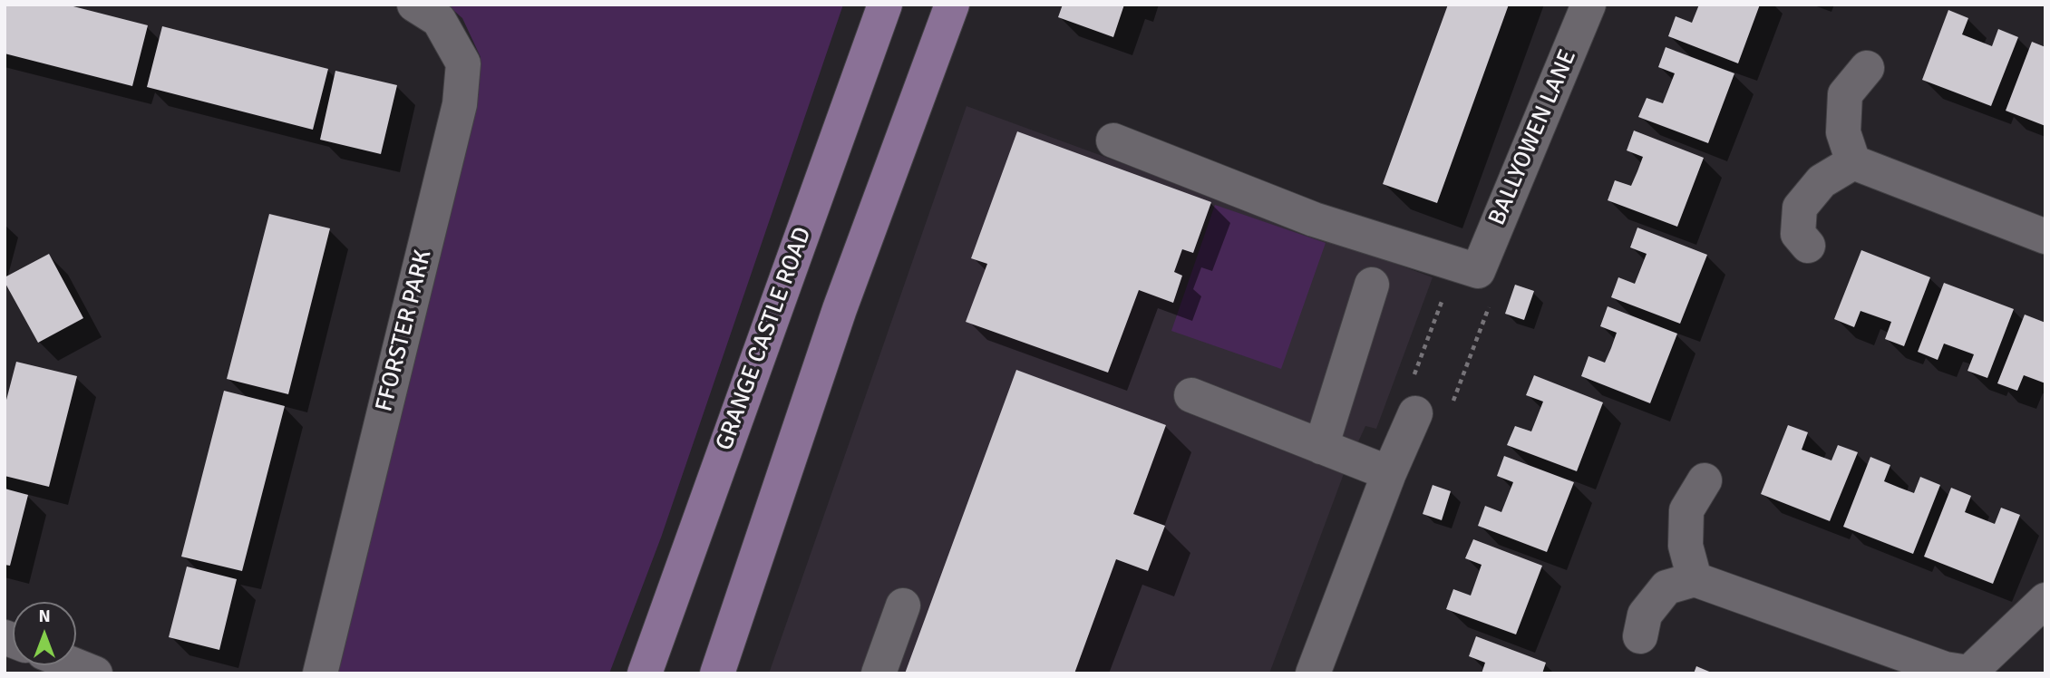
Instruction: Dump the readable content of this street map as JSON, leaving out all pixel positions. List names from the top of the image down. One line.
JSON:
{"streets":{"main road":["GRANGE CASTLE ROAD"],"street":["BALLYOWEN LANE","FFORSTER PARK"]},"north":"top"}
